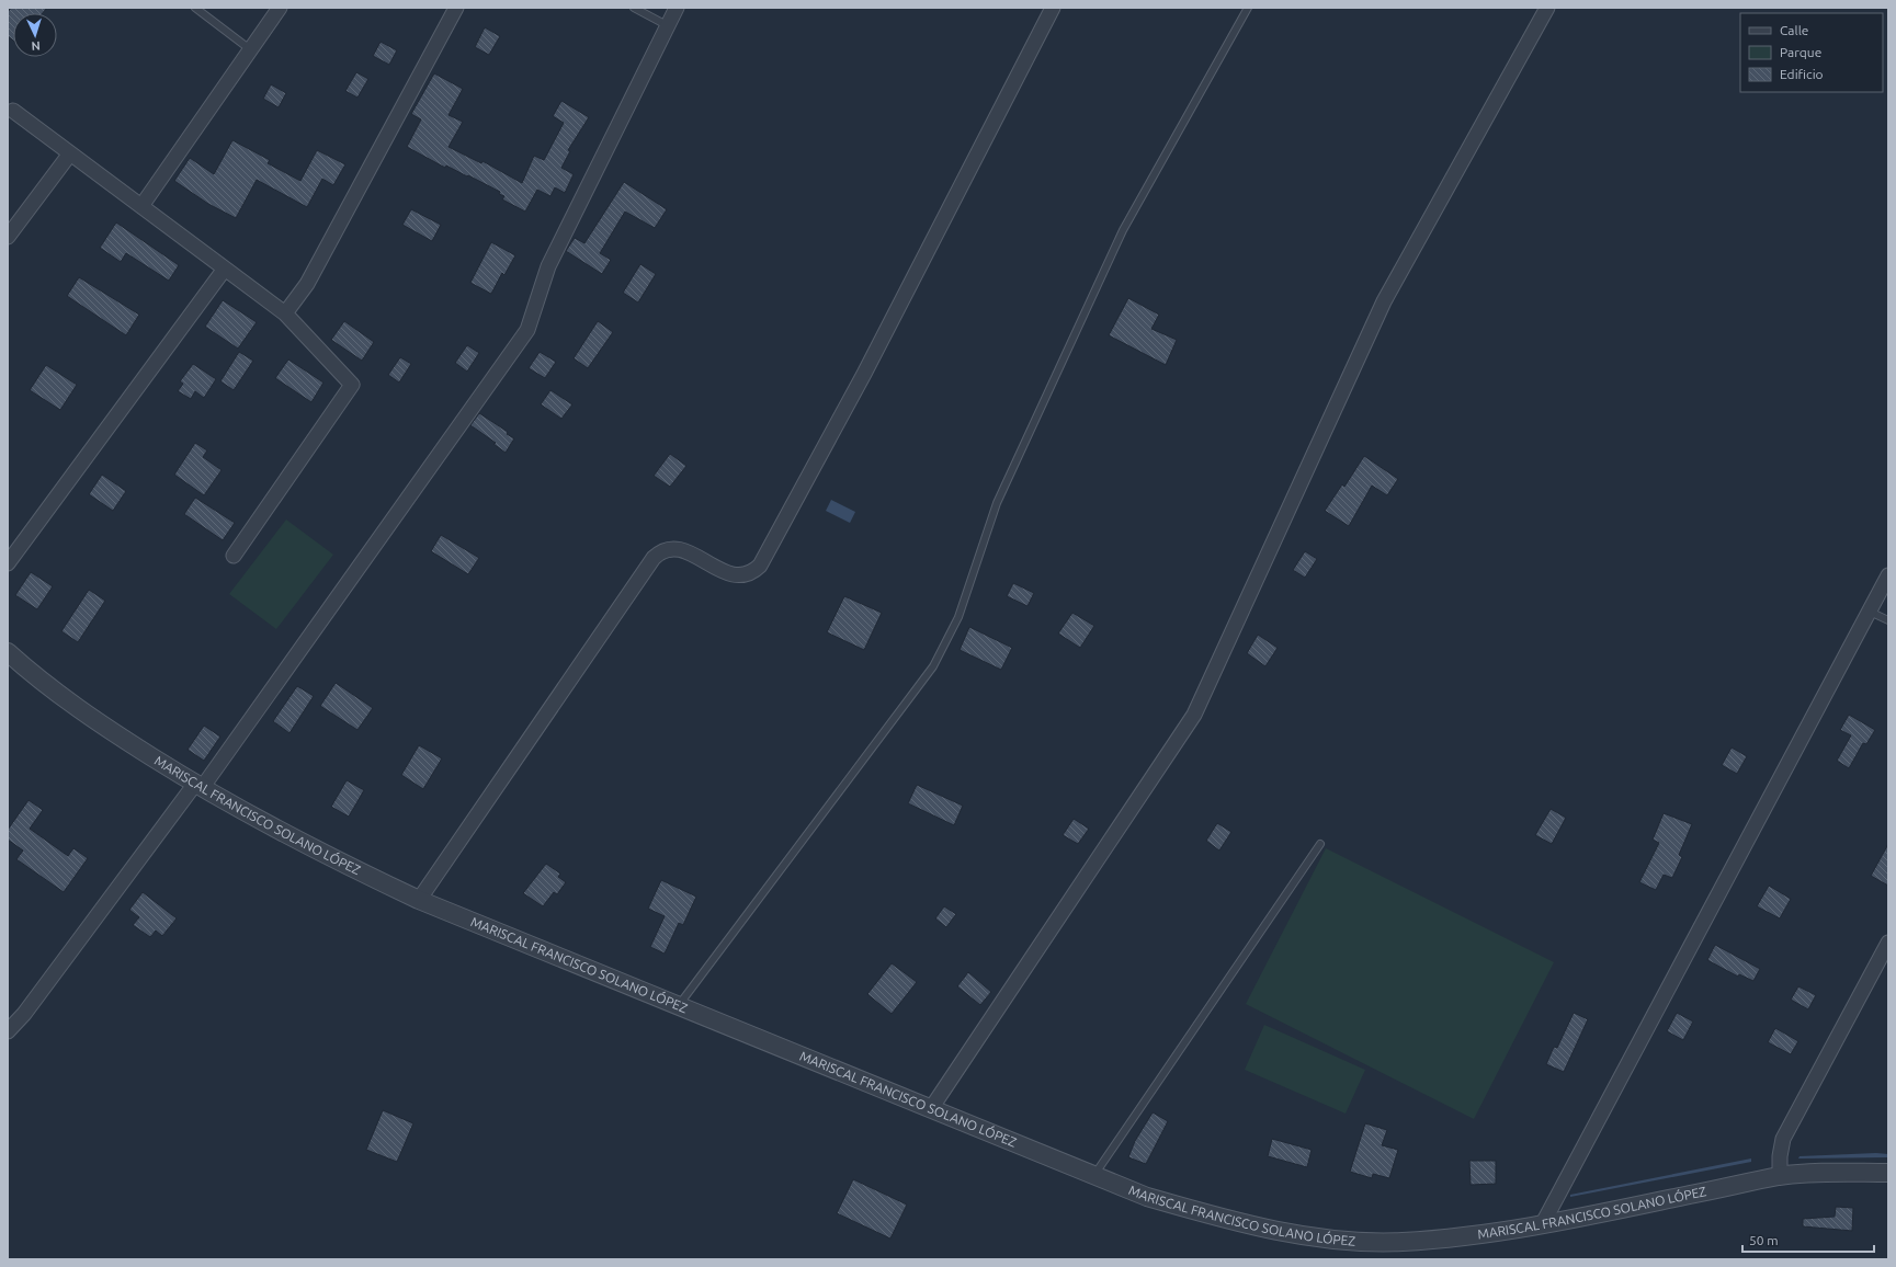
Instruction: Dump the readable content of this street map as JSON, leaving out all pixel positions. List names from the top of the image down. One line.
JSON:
{"streets":{"street":["MARISCAL FRANCISCO SOLANO LÓPEZ"]},"legend":["Calle","Parque","Edificio"],"scale_bar":"50 m","north":"bottom"}
